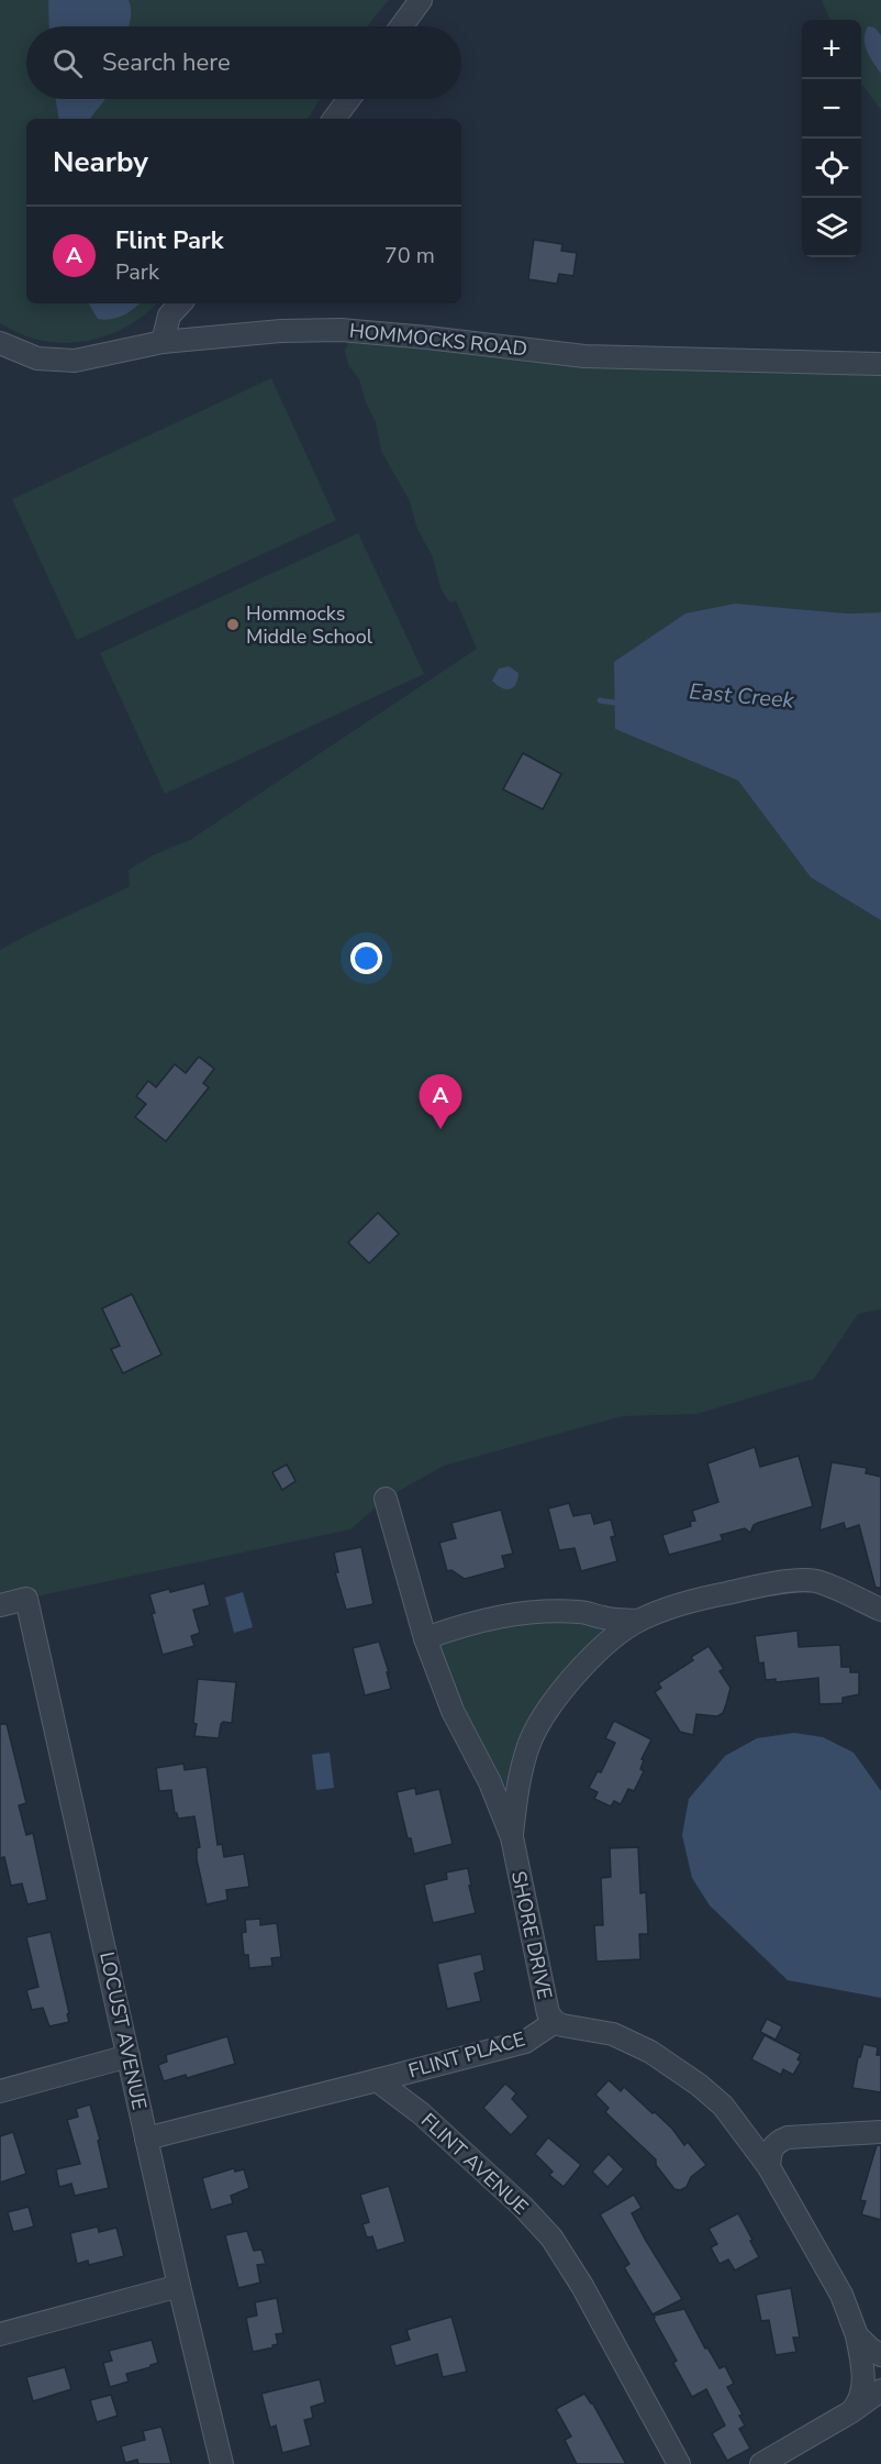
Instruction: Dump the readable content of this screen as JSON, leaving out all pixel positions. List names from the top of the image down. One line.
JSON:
{"streets":{"street":["HOMMOCKS ROAD","SHORE DRIVE","LOCUST AVENUE","FLINT PLACE","FLINT AVENUE"]},"crossings":[["SHORE DRIVE","FLINT PLACE"],["FLINT PLACE","FLINT AVENUE"]],"water":["East Creek"],"places":["Hommocks Middle School"],"page":{"map_buttons":["+","−"],"search":"Search here","heading":"Nearby","list":[{"mark":"A","name":"Flint Park","note":"Park","value":"70 m"}],"pins":"A"}}
